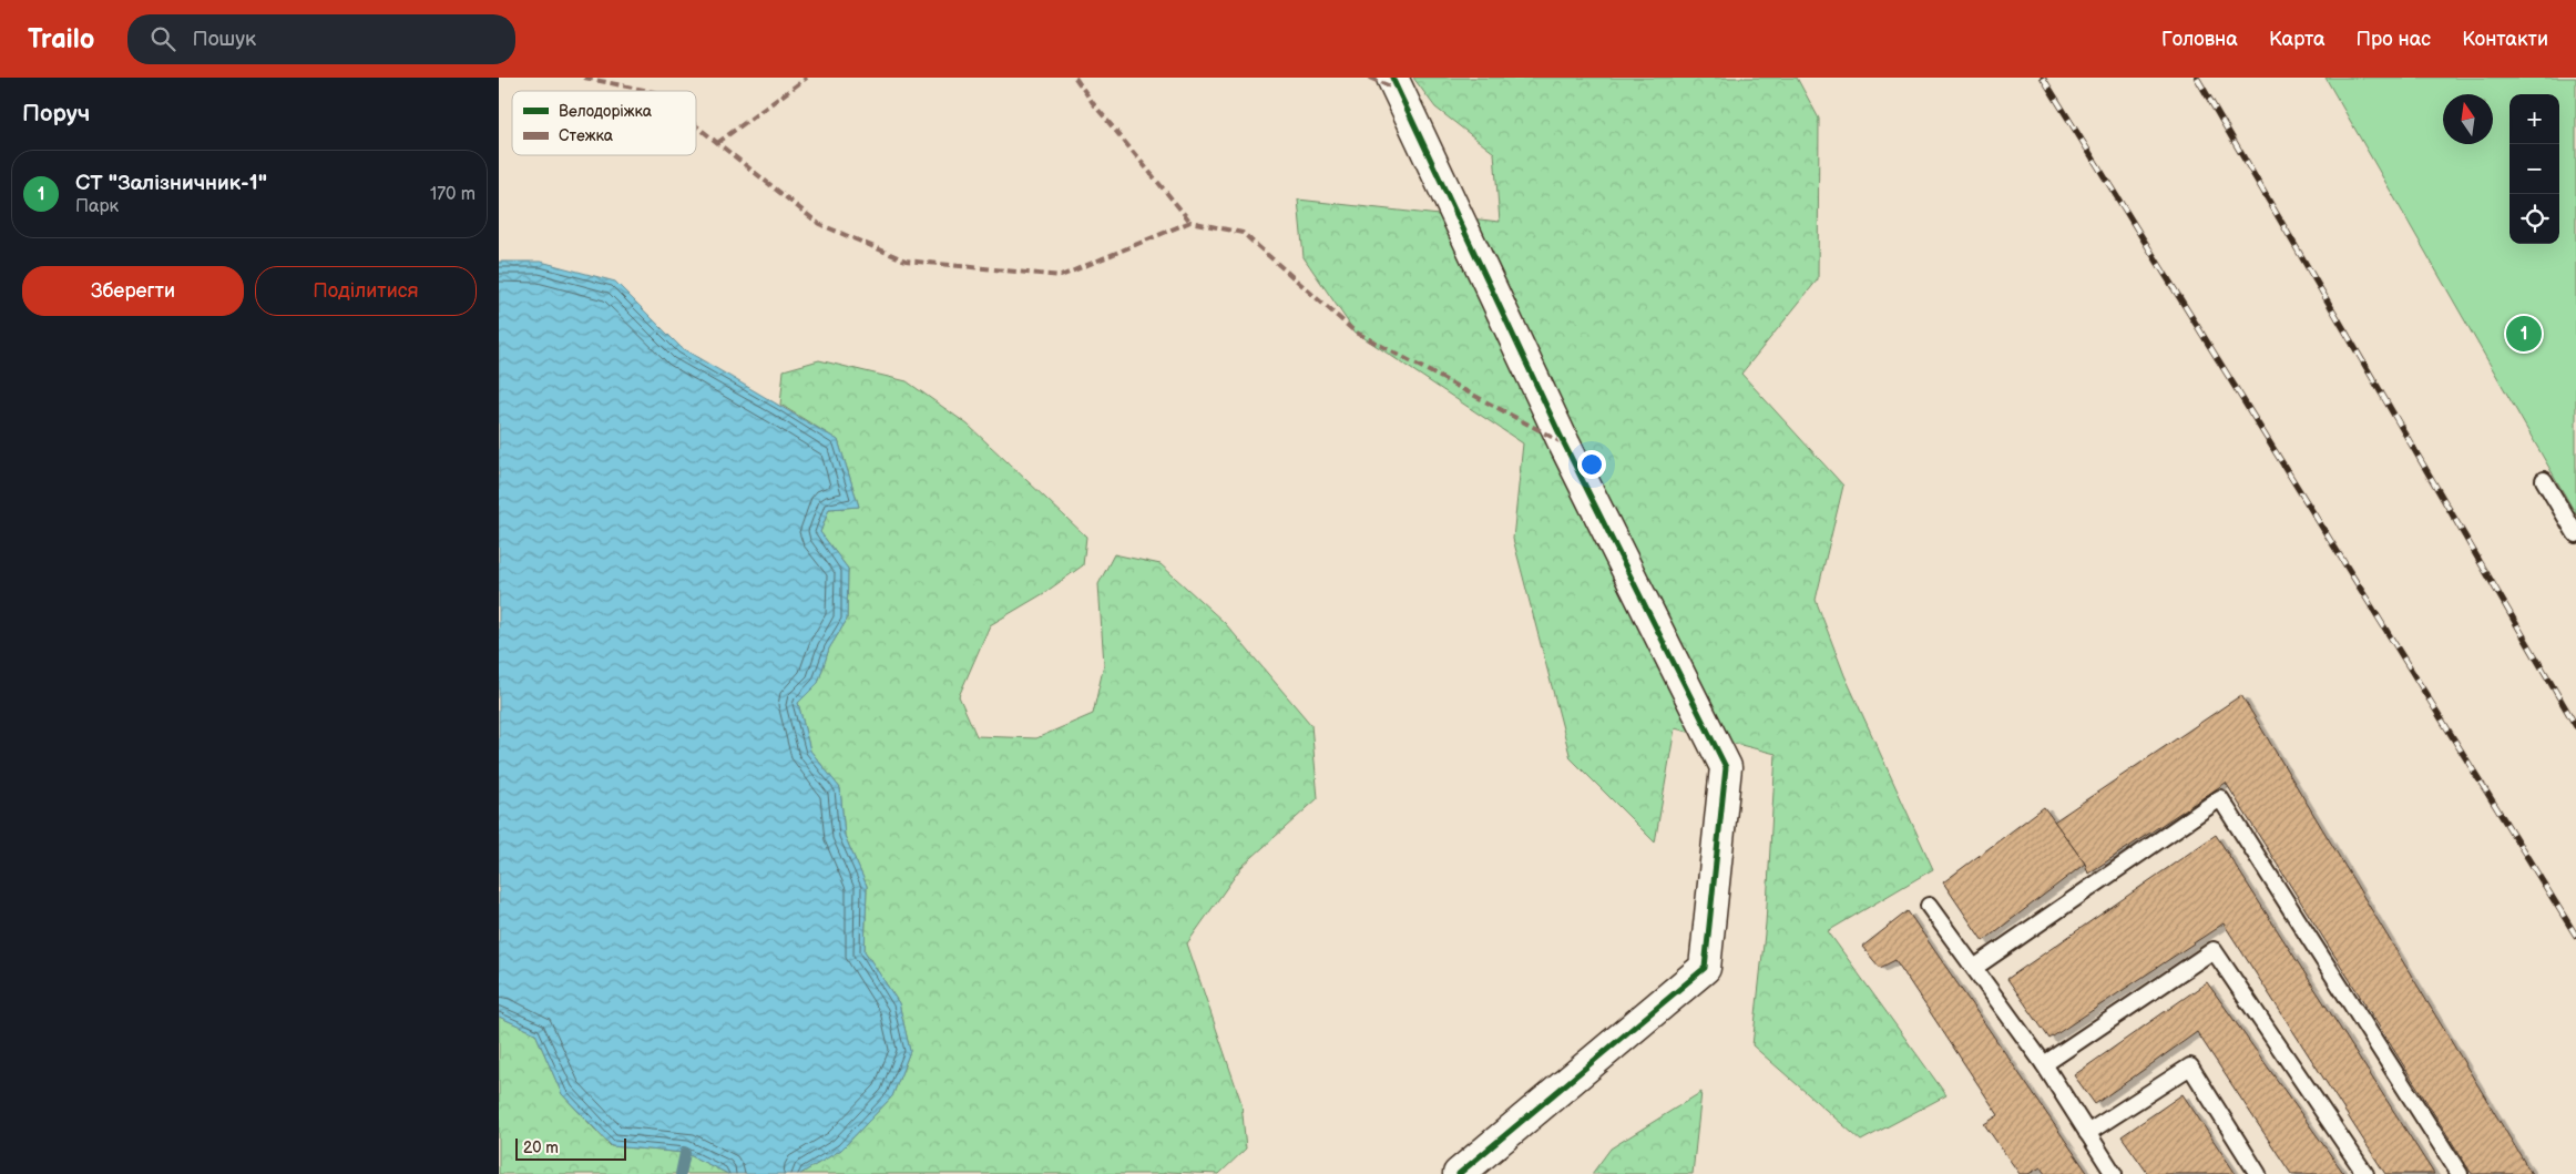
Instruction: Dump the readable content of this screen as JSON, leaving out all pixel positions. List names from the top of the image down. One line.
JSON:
{"legend":["Велодоріжка","Стежка"],"scale_bar":"20 m","north":"top","page":{"header":"Trailo","search":"Пошук","nav":["Головна","Карта","Про нас","Контакти"],"heading":"Поруч","map_buttons":["+","−"],"list":[{"mark":"1","name":"СТ \"Залізничник-1\"","note":"Парк","value":"170 m"}],"buttons":["Зберегти","Поділитися"],"pins":"1","scale":"20 m"}}
